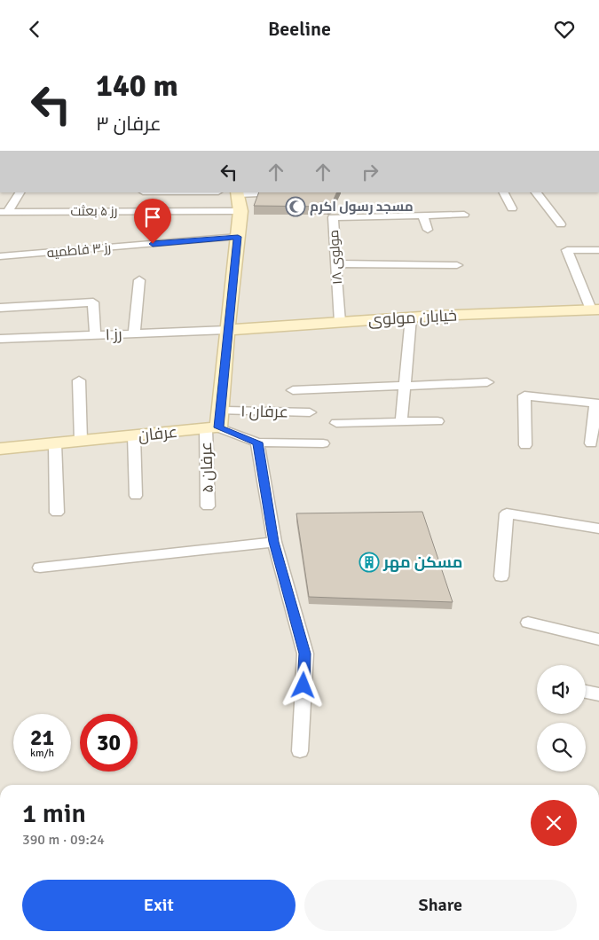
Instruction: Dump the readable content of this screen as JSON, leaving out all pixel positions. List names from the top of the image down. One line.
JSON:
{"streets":{"street":["رز ۵ بعثت","رز ۳ فاطمیه","مولوی ۱۸","خیابان مولوی","رز ۱","عرفان ۱","عرفان","عرفان ۵"]},"crossings":[["مولوی ۱۸","خیابان مولوی"],["خیابان مولوی","رز ۱"],["عرفان ۱","عرفان"],["عرفان ۱","عرفان ۵"],["عرفان","عرفان ۵"]],"places":{"mosque":["مسجد رسول اکرم"],"building":["مسکن مهر"]},"page":{"header":"Beeline","turn":["140 m","عرفان ۳"],"speed":"21 km/h","limit":"30","heading":["1 min","390 m · 09:24"],"buttons":["Exit","Share"]}}
